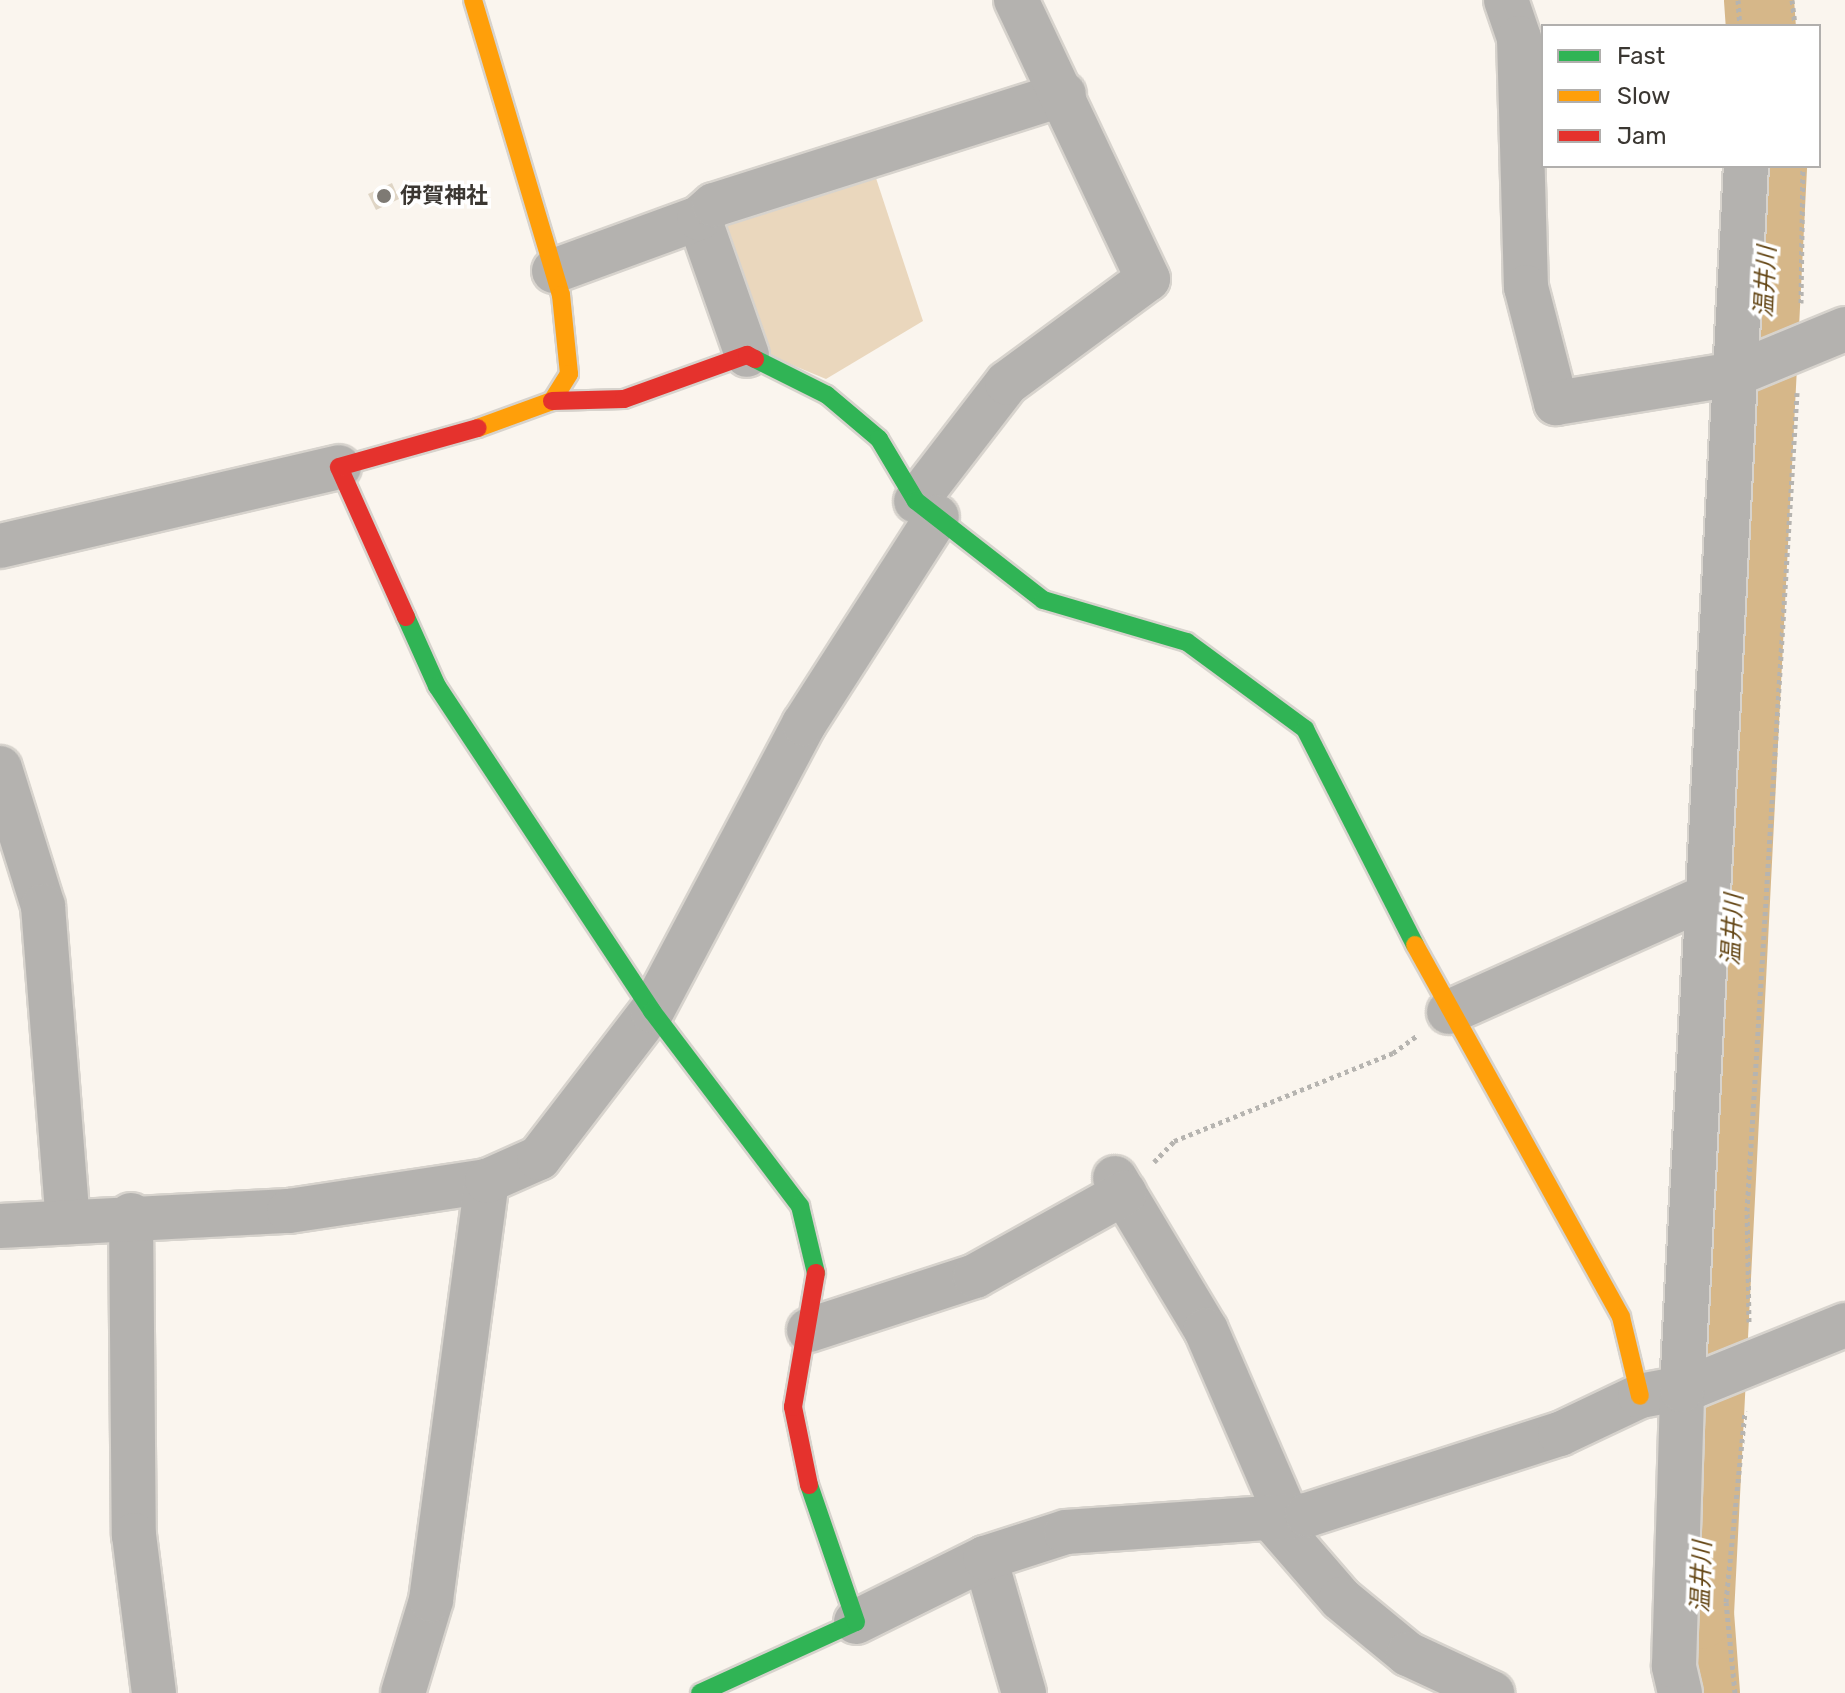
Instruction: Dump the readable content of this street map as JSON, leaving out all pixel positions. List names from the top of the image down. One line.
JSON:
{"water":["温井川"],"places":["伊賀神社"],"legend":["Fast","Slow","Jam"]}
